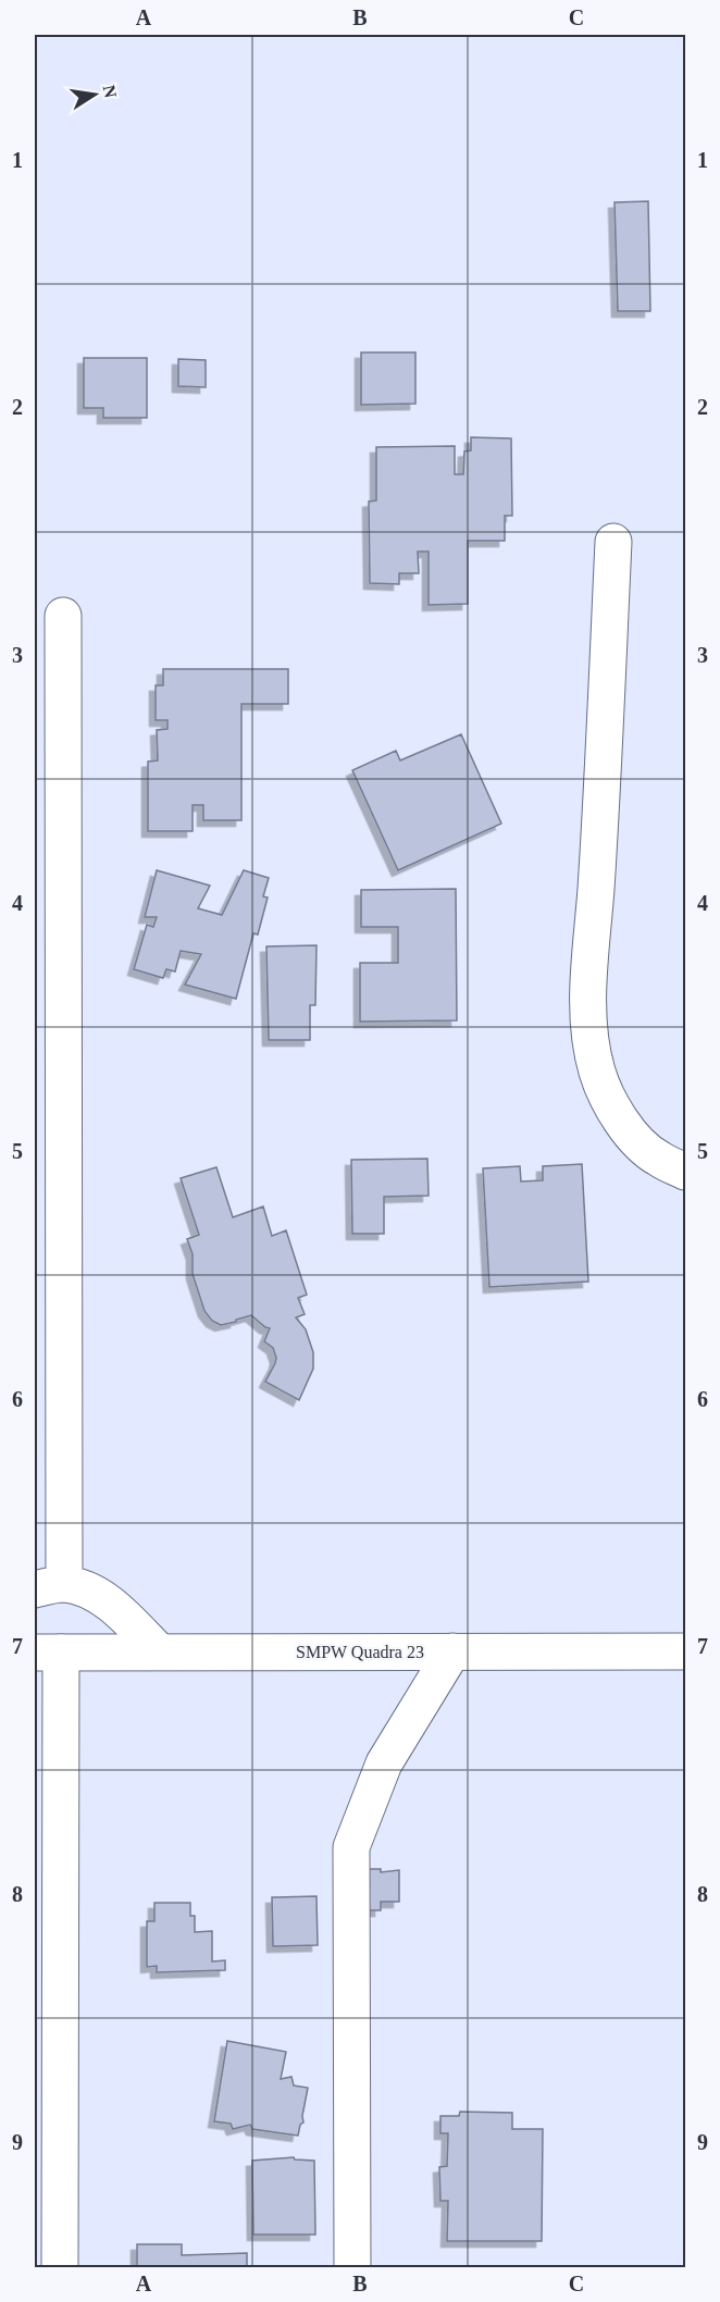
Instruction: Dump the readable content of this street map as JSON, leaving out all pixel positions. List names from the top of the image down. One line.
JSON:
{"streets":{"street":["SMPW Quadra 23"]},"north":"right","grid":{"columns":["A","B","C"],"rows":["1","2","3","4","5","6","7","8","9"]}}
